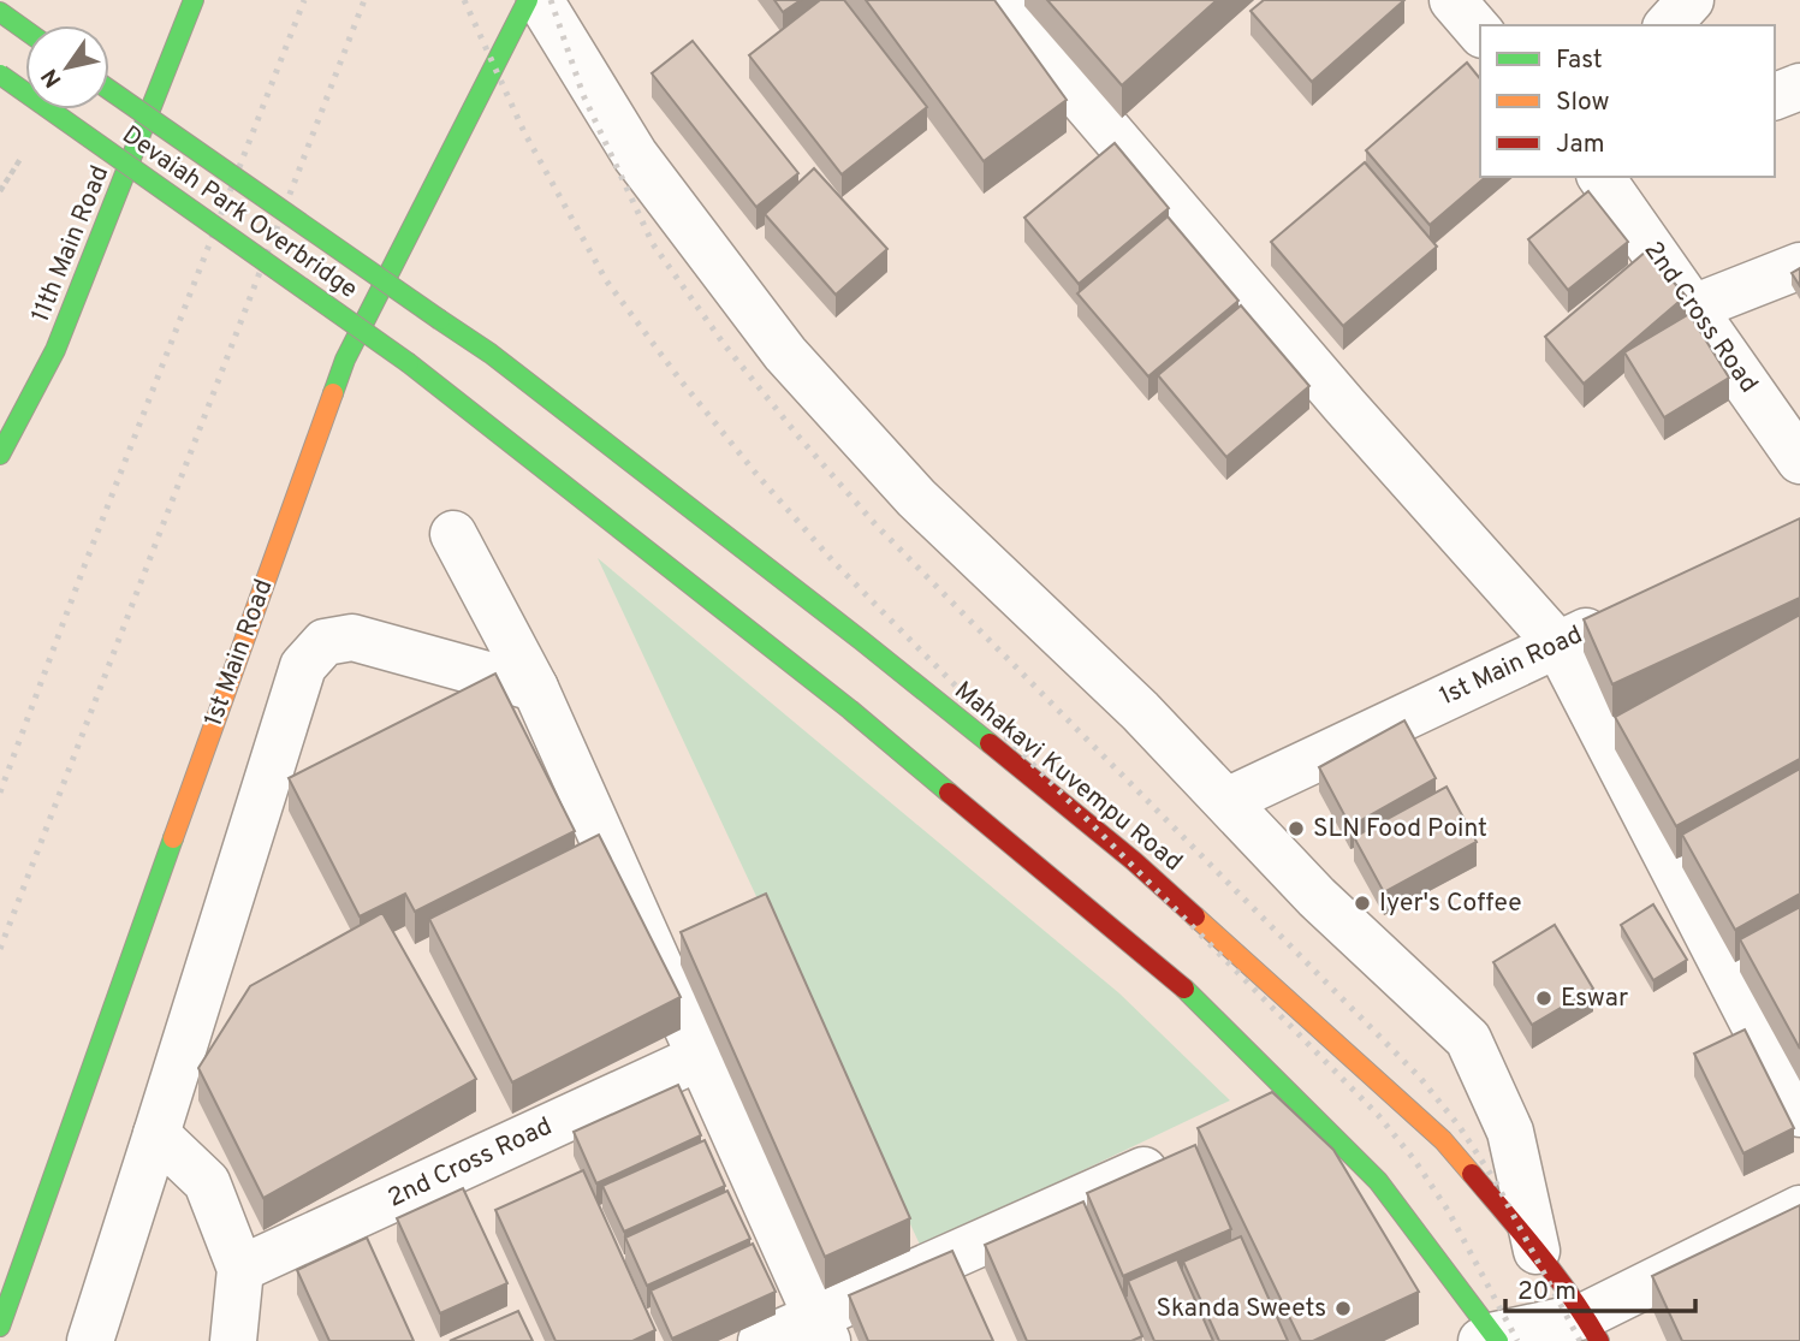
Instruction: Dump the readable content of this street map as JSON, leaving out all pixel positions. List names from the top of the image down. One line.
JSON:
{"streets":{"main road":["Devaiah Park Overbridge","11th Main Road","1st Main Road","Mahakavi Kuvempu Road"],"street":["2nd Cross Road"]},"crossings":[["Devaiah Park Overbridge","Mahakavi Kuvempu Road"]],"places":["SLN Food Point","Iyer's Coffee","Eswar","Skanda Sweets"],"legend":["Fast","Slow","Jam"],"scale_bar":"20 m","north":"bottom left"}
